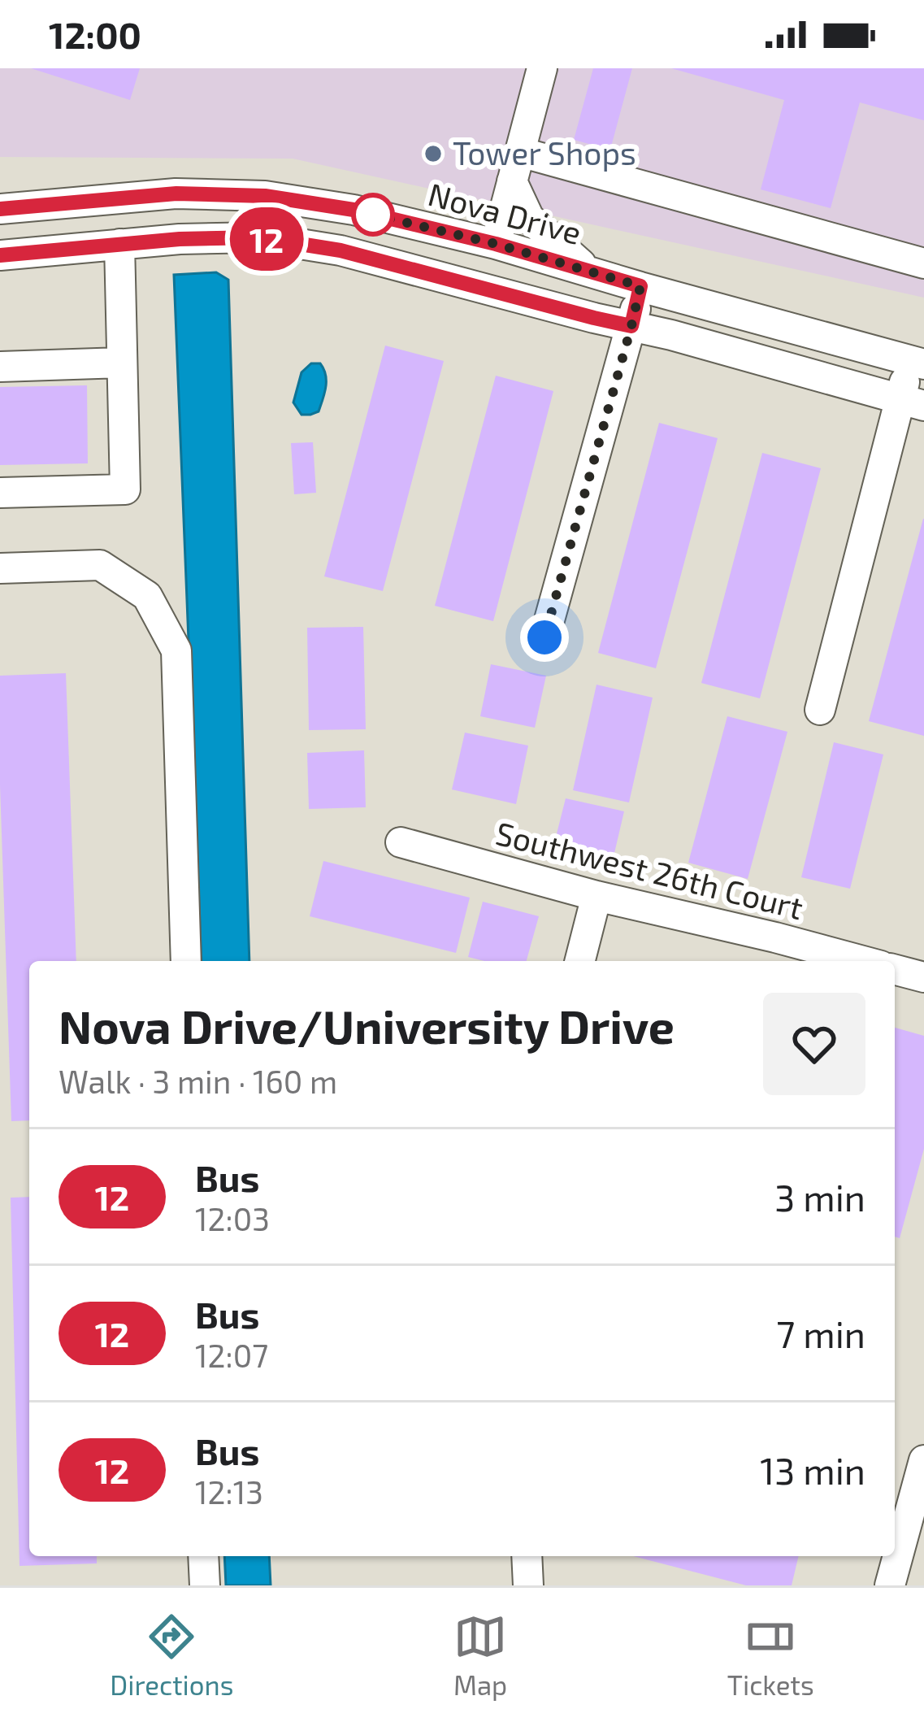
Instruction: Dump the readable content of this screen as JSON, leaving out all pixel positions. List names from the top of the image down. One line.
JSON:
{"streets":{"street":["Nova Drive","Southwest 26th Court"]},"places":["Tower Shops"],"lines":["bus line 12"],"page":{"status":"12:00","on_map":"12","heading":["Nova Drive/University Drive","Walk · 3 min · 160 m"],"list":[{"mark":"12","name":"Bus","note":"12:03","value":"3 min"},{"mark":"12","name":"Bus","note":"12:07","value":"7 min"},{"mark":"12","name":"Bus","note":"12:13","value":"13 min"}],"tabs":["Directions","Map","Tickets"]}}
